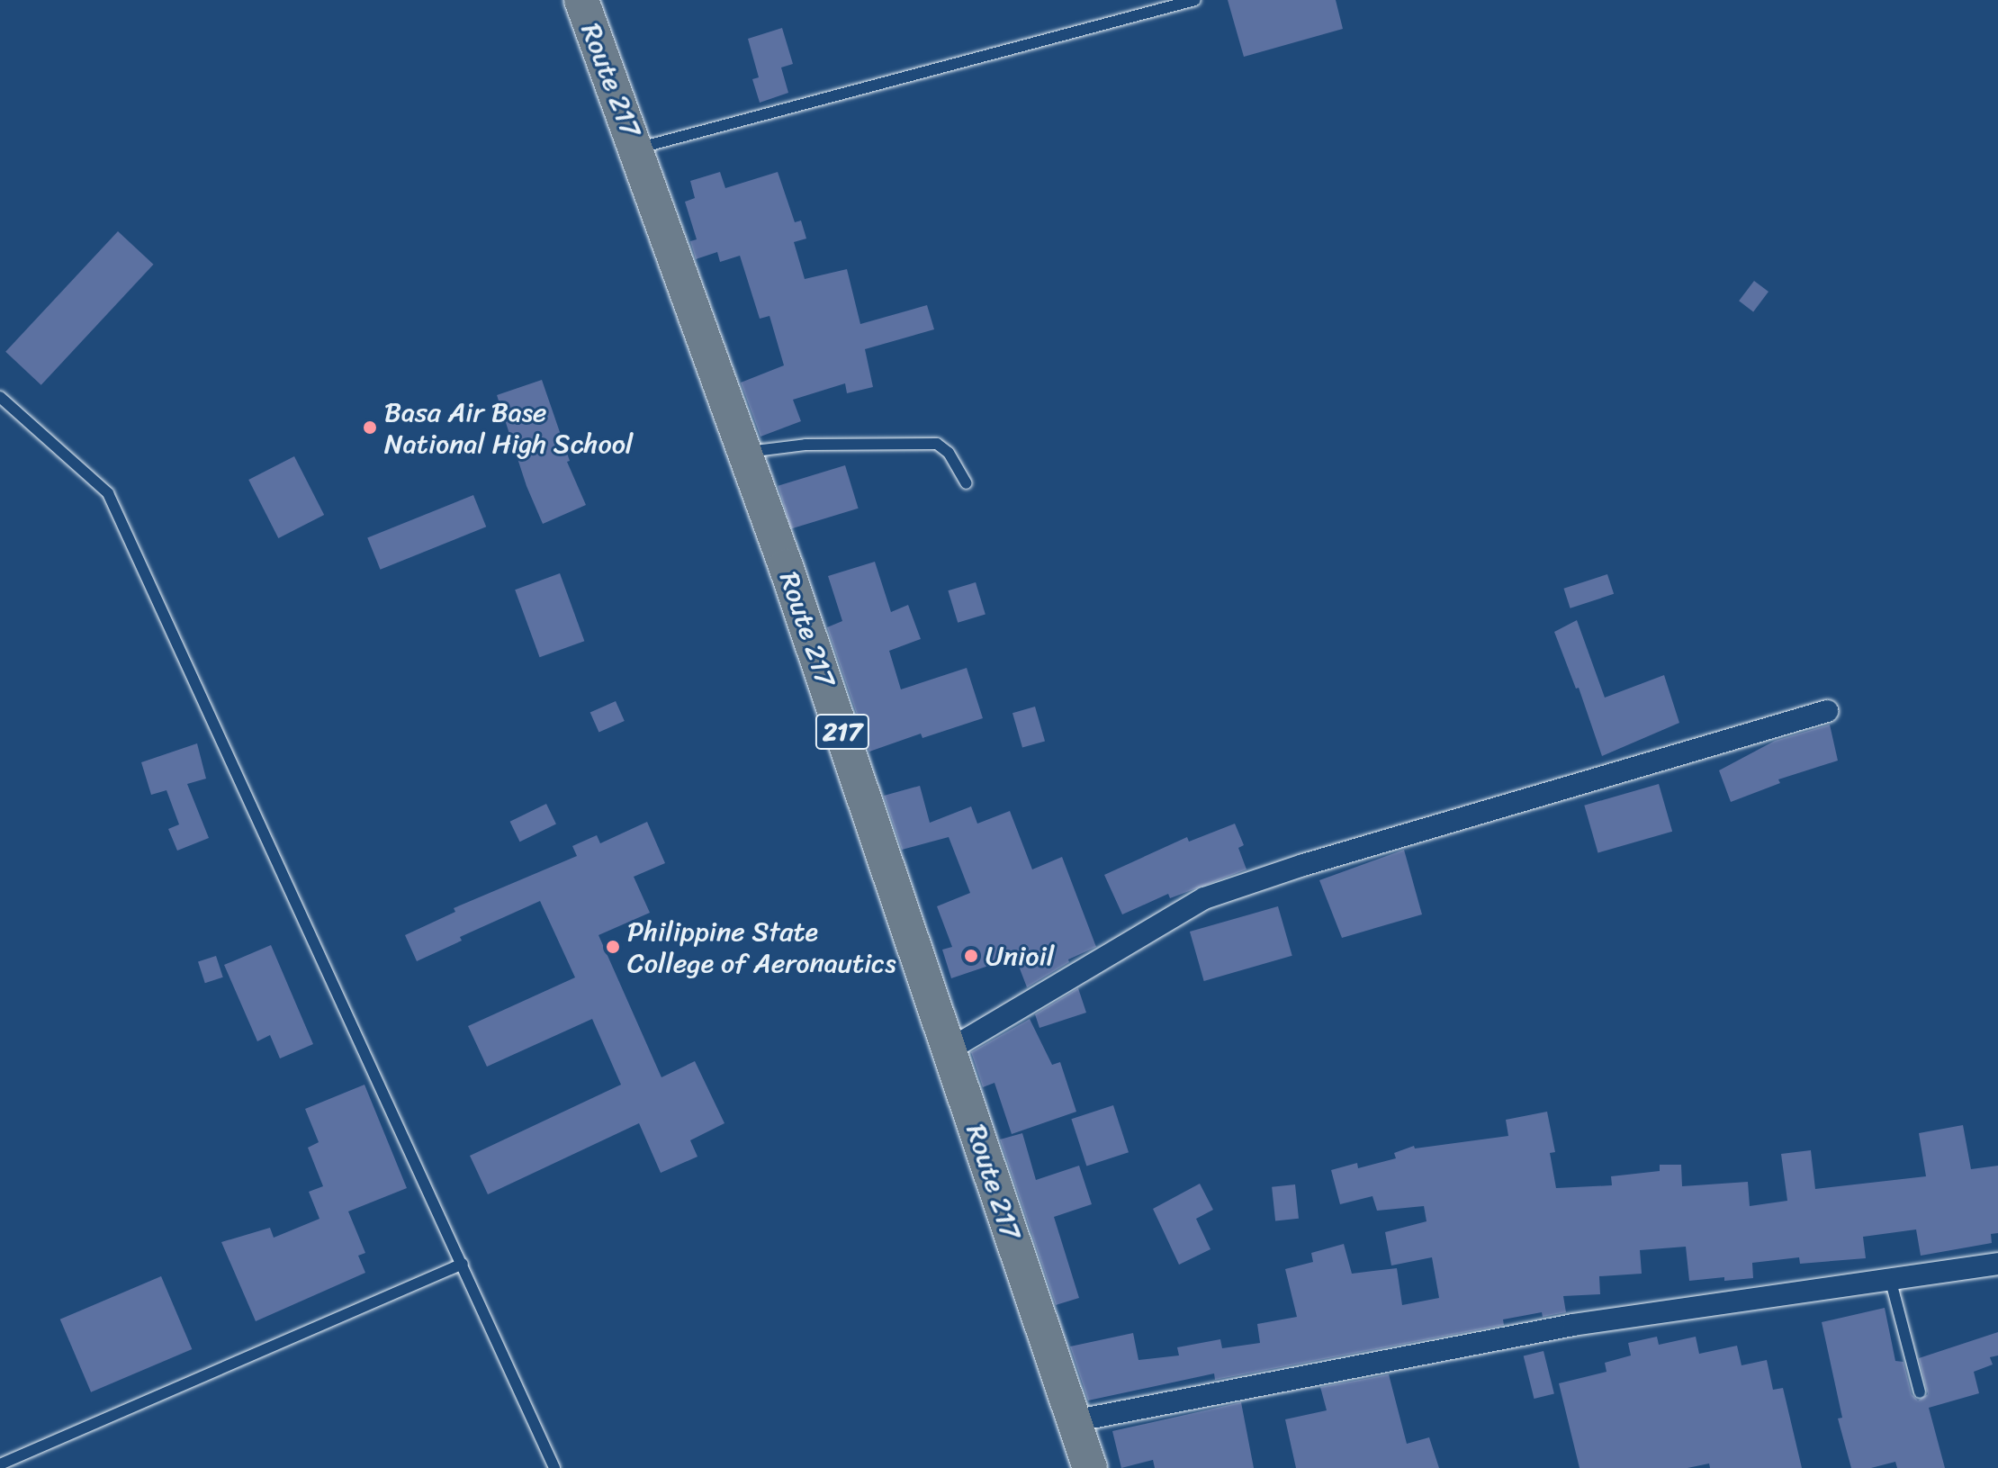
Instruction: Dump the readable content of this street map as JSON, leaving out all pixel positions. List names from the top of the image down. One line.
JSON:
{"streets":{"main road":["Route 217","217"]},"places":["Basa Air Base National High School","Philippine State College of Aeronautics","Unioil"]}
